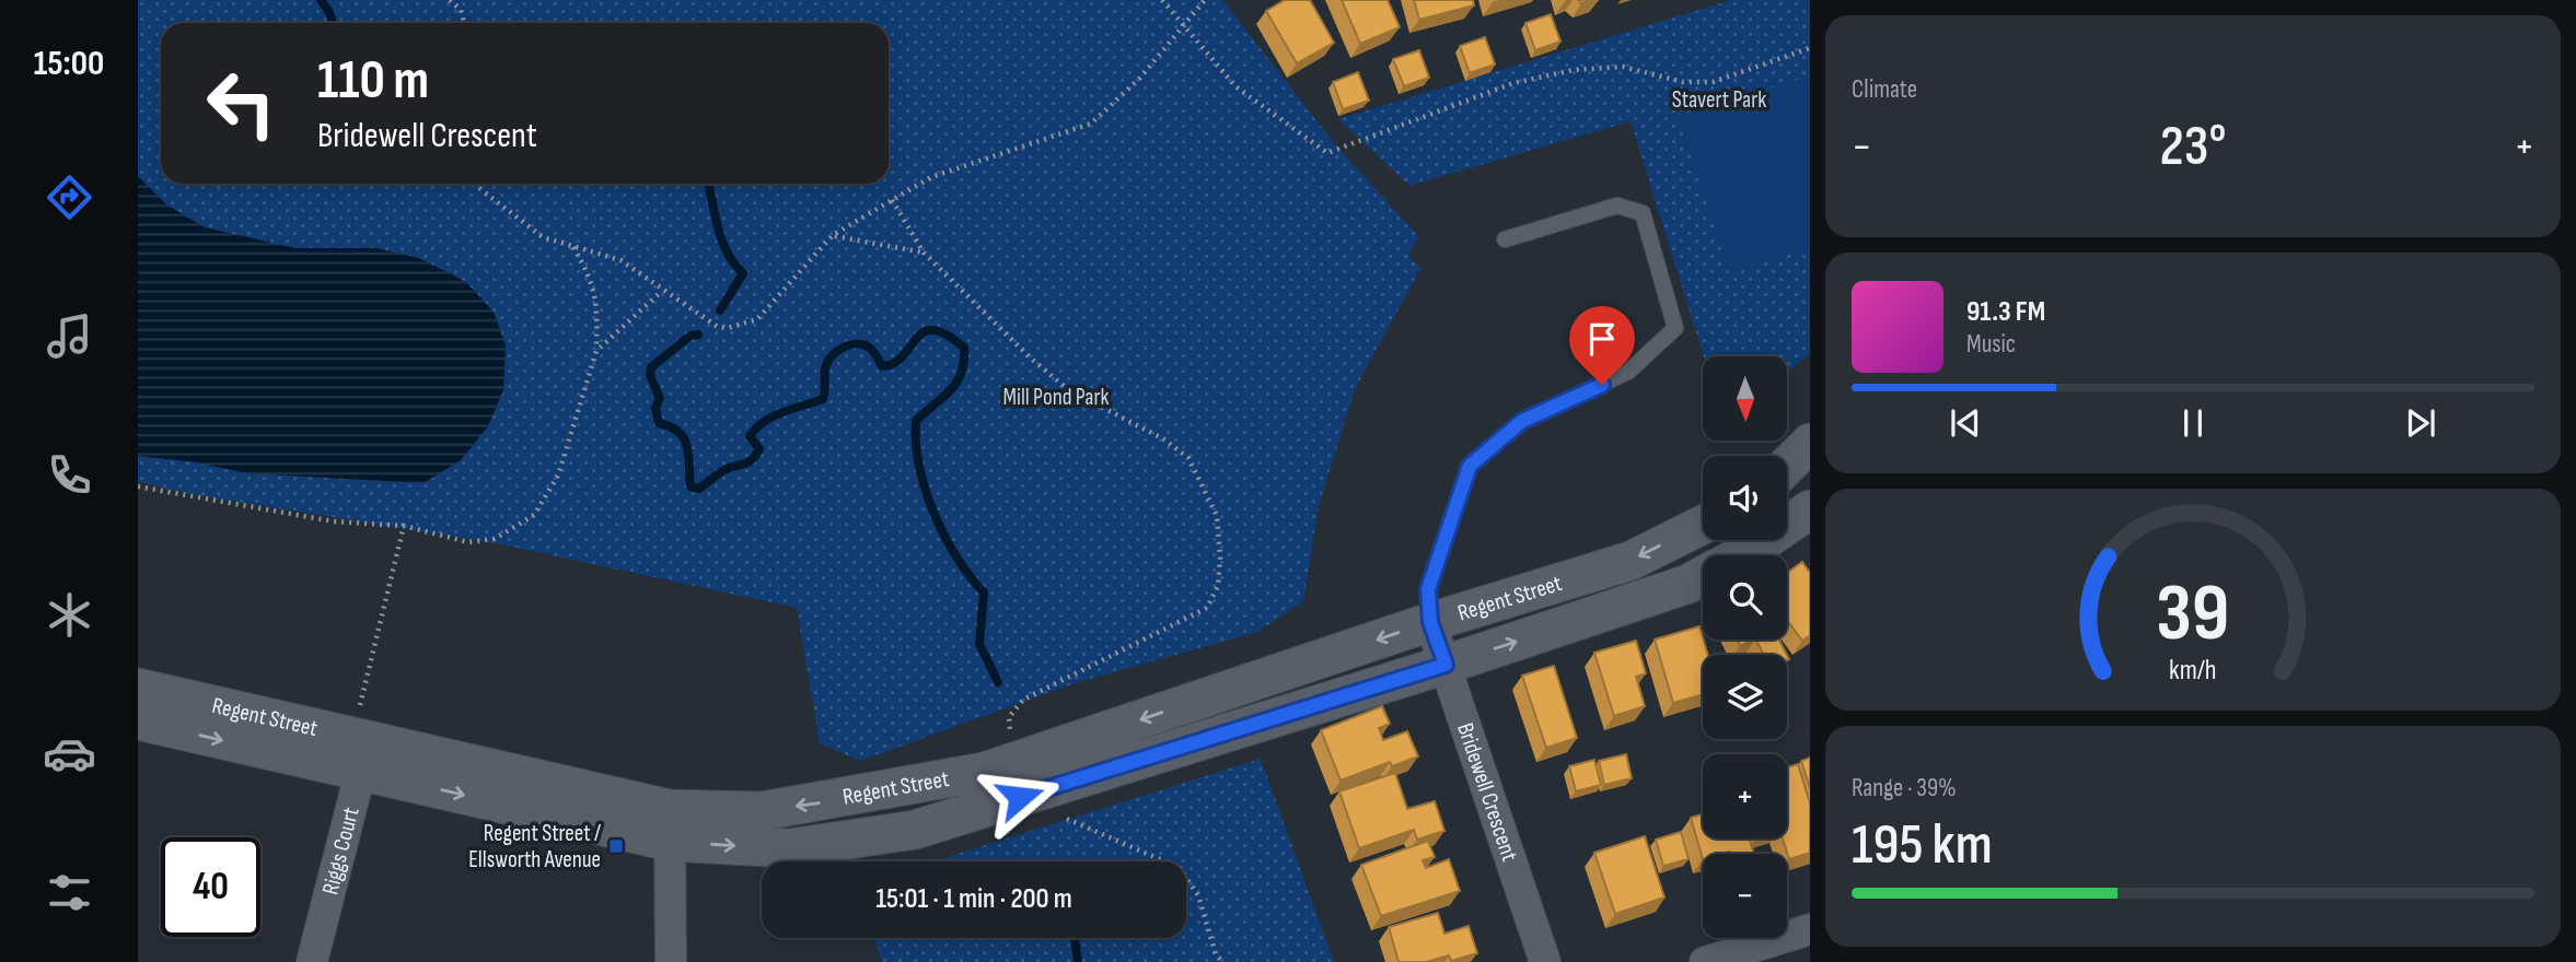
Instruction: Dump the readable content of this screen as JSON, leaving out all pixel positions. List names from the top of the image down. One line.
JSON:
{"streets":{"street":["Regent Street","Bridewell Crescent","Riggs Court"]},"crossings":[["Regent Street","Bridewell Crescent"],["Regent Street","Riggs Court"]],"parks":["Stavert Park","Mill Pond Park"],"places":{"transit":["Regent Street / Ellsworth Avenue"]},"north":"bottom","page":{"tabs":"15:00","tile":["Climate",["Range · 39%","195 km"]],"turn":["110 m","Bridewell Crescent"],"heat":["−","23°","+"],"song":["91.3 FM","Music"],"map_buttons":["+","−"],"limit":"40","trip":"15:01 · 1 min · 200 m","gauge":["39","km/h"]}}
